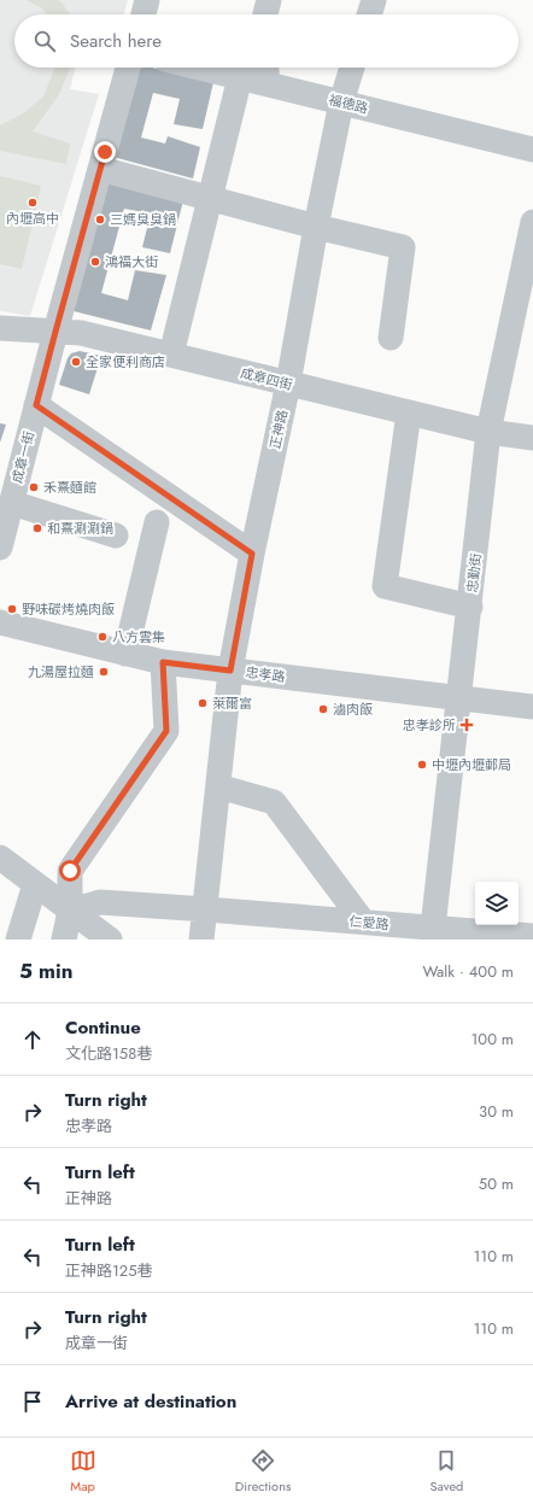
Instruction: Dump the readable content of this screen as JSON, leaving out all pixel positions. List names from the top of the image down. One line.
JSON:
{"streets":{"street":["福德路","成章四街","正神路","成章一街","忠勤街","忠孝路","仁愛路"]},"crossings":[["福德路","正神路"],["成章四街","正神路"],["成章四街","成章一街"],["成章四街","忠勤街"],["正神路","忠孝路"],["正神路","仁愛路"],["忠勤街","忠孝路"],["忠勤街","仁愛路"]],"places":{"other":["內壢高中","三媽臭臭鍋","鴻福大街","全家便利商店","禾熹麵館","和熹涮涮鍋","野味碳烤燒肉飯","八方雲集","九湯屋拉麵","萊爾富","滷肉飯","中壢內壢郵局"],"health":["忠孝診所"]},"page":{"search":"Search here","heading":["5 min","Walk · 400 m"],"list":[["Continue","文化路158巷","100 m"],["Turn right","忠孝路","30 m"],["Turn left","正神路","50 m"],["Turn left","正神路125巷","110 m"],["Turn right","成章一街","110 m"],"Arrive at destination"],"nav":["Map","Directions","Saved"]}}
